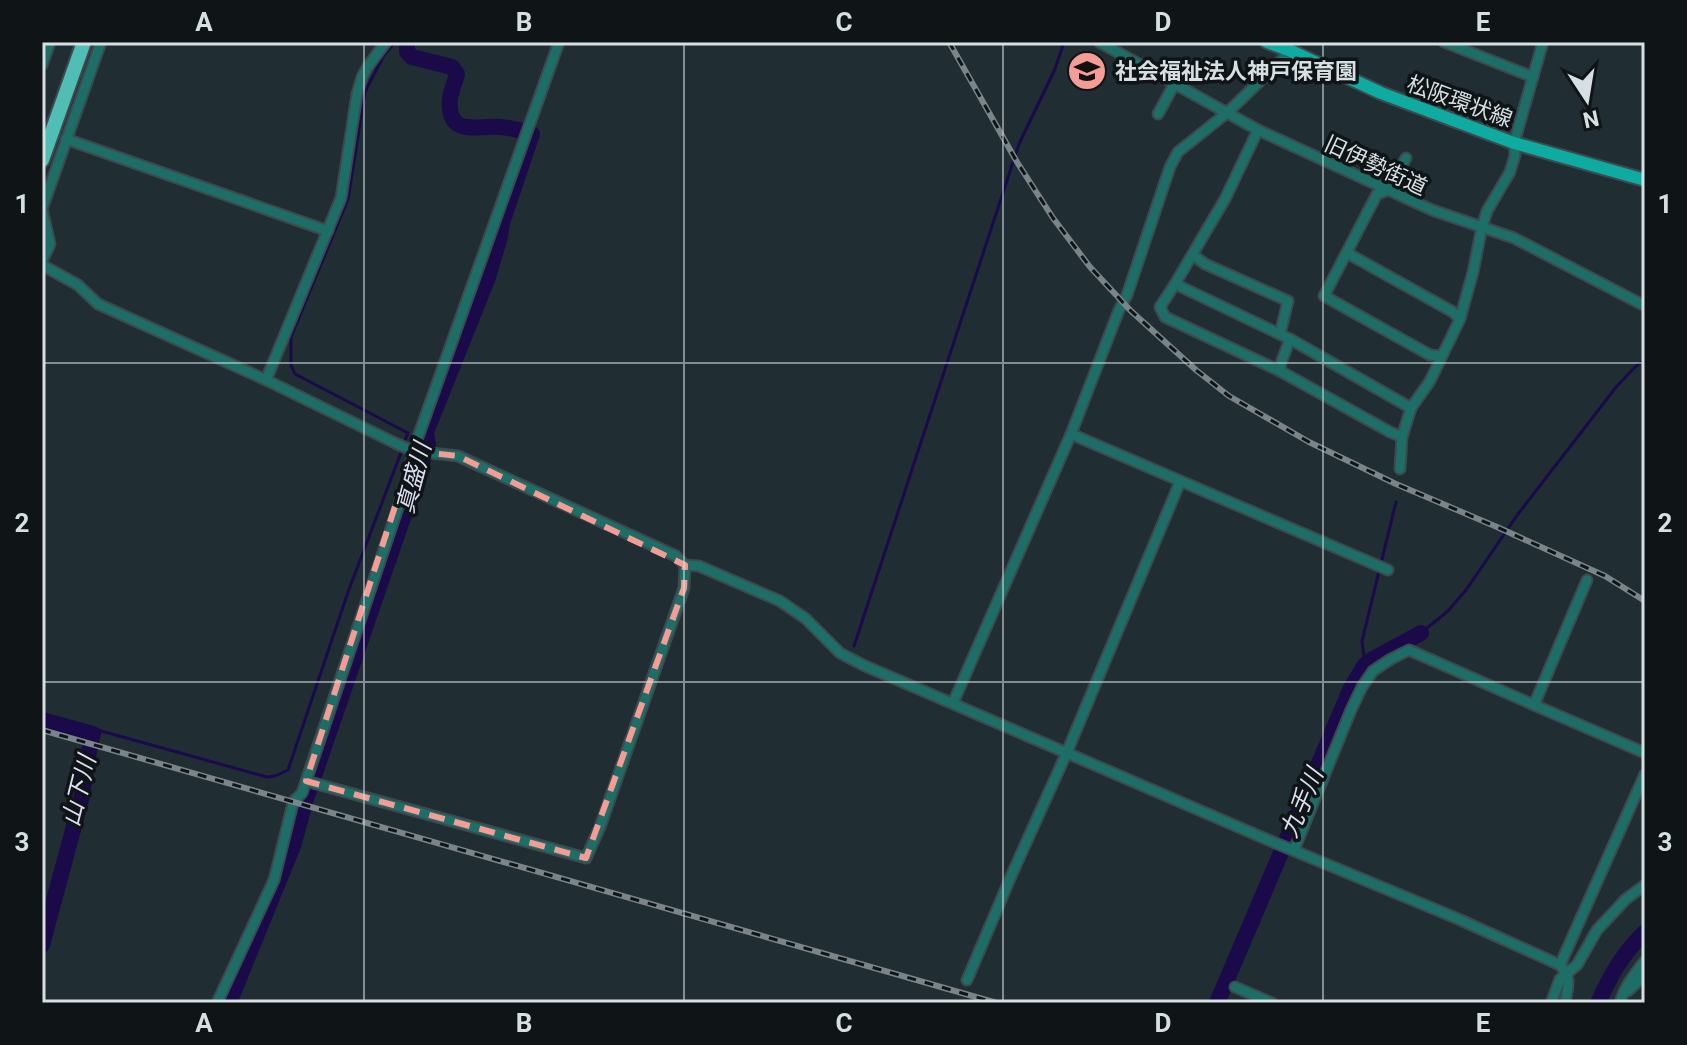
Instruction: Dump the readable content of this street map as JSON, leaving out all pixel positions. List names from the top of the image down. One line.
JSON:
{"streets":{"main road":["松阪環状線"],"street":["旧伊勢街道"]},"water":["真盛川","山下川","九手川"],"places":{"school or university":["社会福祉法人神戸保育園"]},"north":"bottom","grid":{"columns":["A","B","C","D","E"],"rows":["1","2","3"]}}
